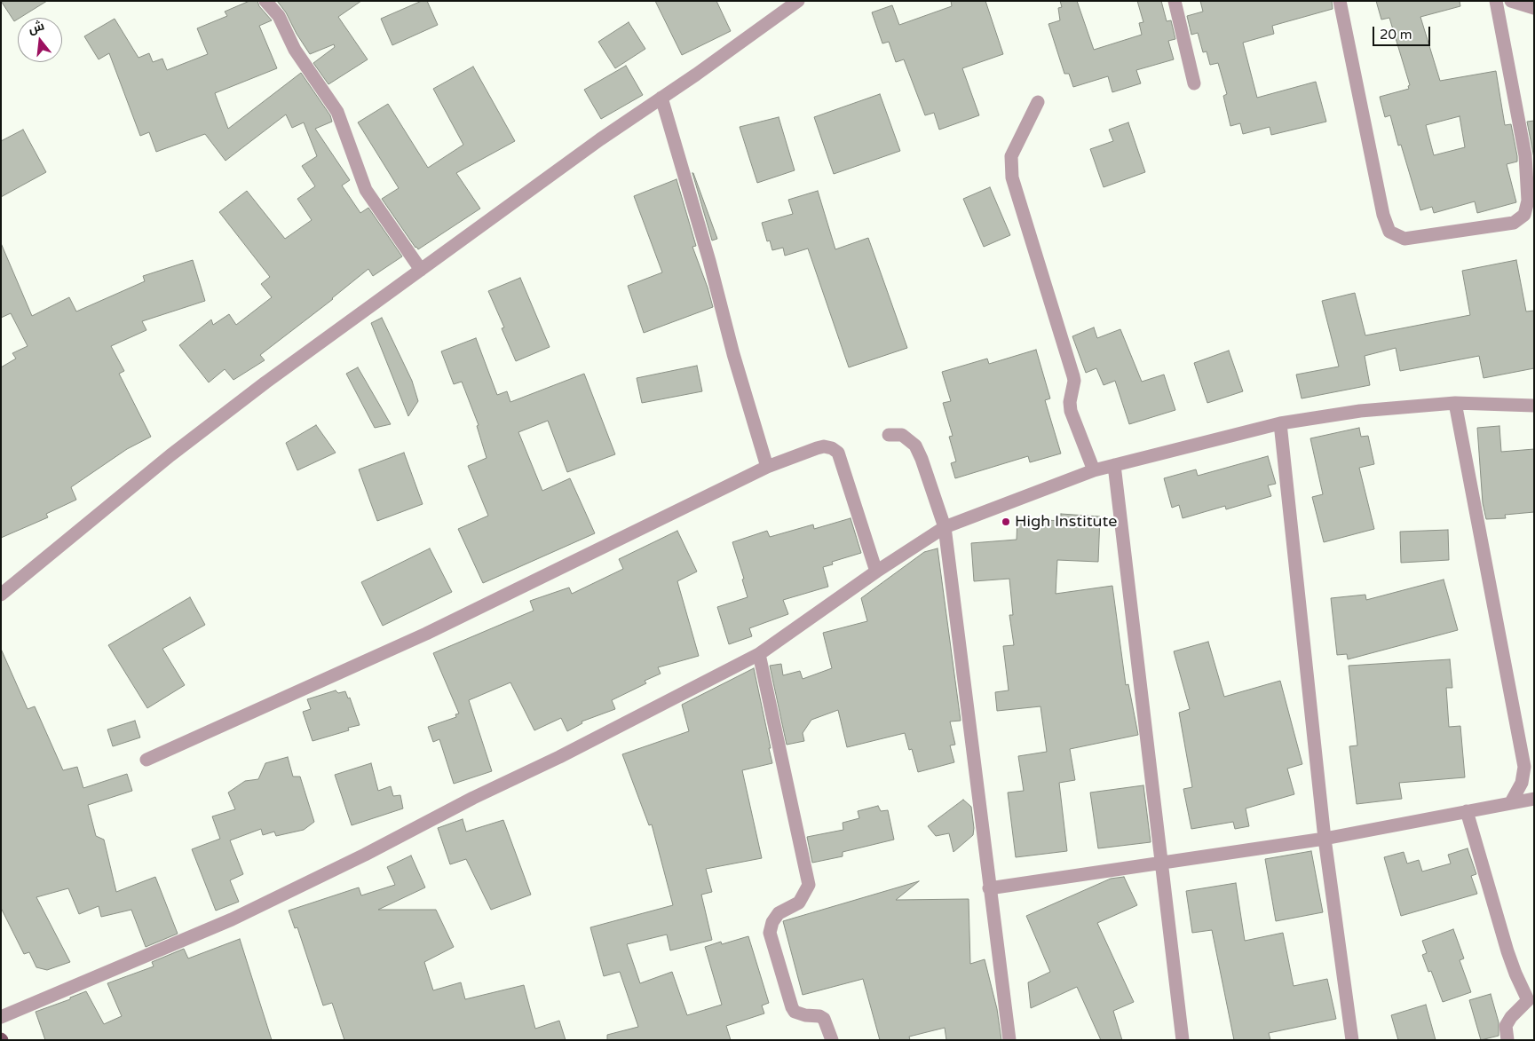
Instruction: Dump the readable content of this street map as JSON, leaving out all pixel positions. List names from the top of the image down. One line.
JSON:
{"places":["High Institute"],"scale_bar":"20 m","north":"top"}
